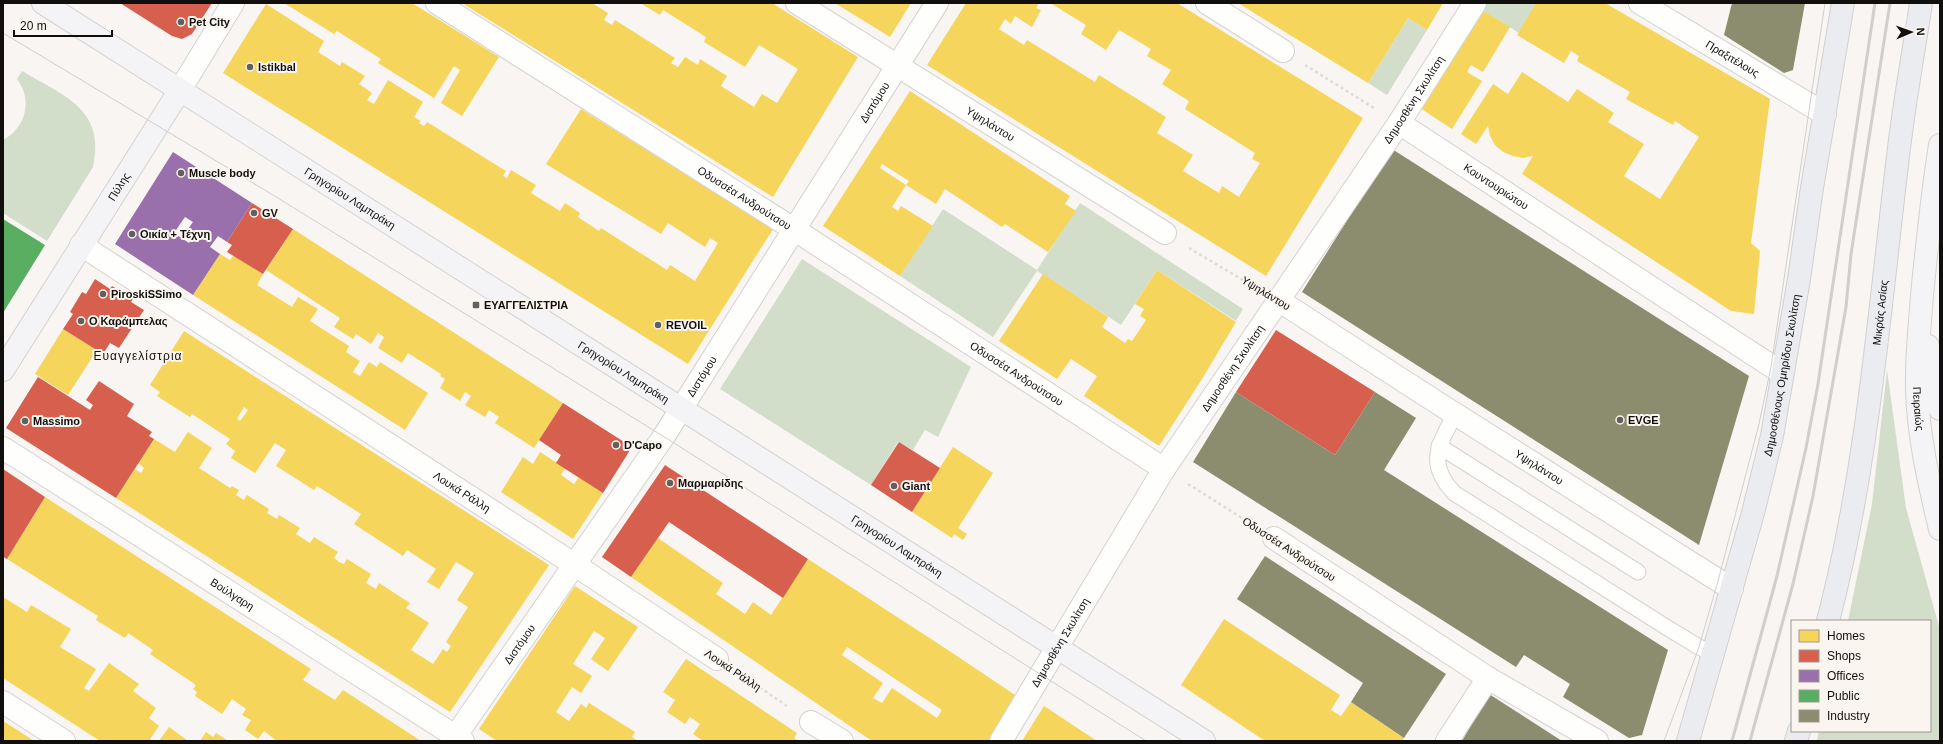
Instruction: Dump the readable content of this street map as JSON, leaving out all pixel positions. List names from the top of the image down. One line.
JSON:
{"streets":{"main road":["Πύλης","Γρηγορίου Λαμπράκη","Μικράς Ασίας","Δημοσθένους Ομηρίδου Σκυλίτση","Πειραιώς"],"street":["Πραξιτέλους","Δημοσθένη Σκυλίτση","Διστόμου","Υψηλάντου","Κουντουριώτου","Οδυσσέα Ανδρούτσου","Λουκά Ράλλη","Βούλγαρη"]},"crossings":[["Πραξιτέλους","Δημοσθένους Ομηρίδου Σκυλίτση"],["Δημοσθένη Σκυλίτση","Υψηλάντου"],["Δημοσθένη Σκυλίτση","Κουντουριώτου"],["Δημοσθένη Σκυλίτση","Γρηγορίου Λαμπράκη"],["Δημοσθένη Σκυλίτση","Οδυσσέα Ανδρούτσου"],["Διστόμου","Υψηλάντου"],["Διστόμου","Γρηγορίου Λαμπράκη"],["Διστόμου","Οδυσσέα Ανδρούτσου"],["Διστόμου","Λουκά Ράλλη"],["Διστόμου","Βούλγαρη"],["Υψηλάντου","Δημοσθένους Ομηρίδου Σκυλίτση"],["Πύλης","Γρηγορίου Λαμπράκη"],["Πύλης","Λουκά Ράλλη"],["Κουντουριώτου","Δημοσθένους Ομηρίδου Σκυλίτση"]],"districts":["Ευαγγελίστρια"],"places":{"other":["Pet City","Istikbal","Muscle body","GV","Οικία + Τέχνη","PiroskiSSimo","Ο Καράμπελας","REVOIL","EVGE","Massimo","D'Capo","Μαρμαρίδης","Giant"],"transit":["ΕΥΑΓΓΕΛΙΣΤΡΙΑ"]},"legend":["Homes","Shops","Offices","Public","Industry"],"scale_bar":"20 m","north":"right"}
